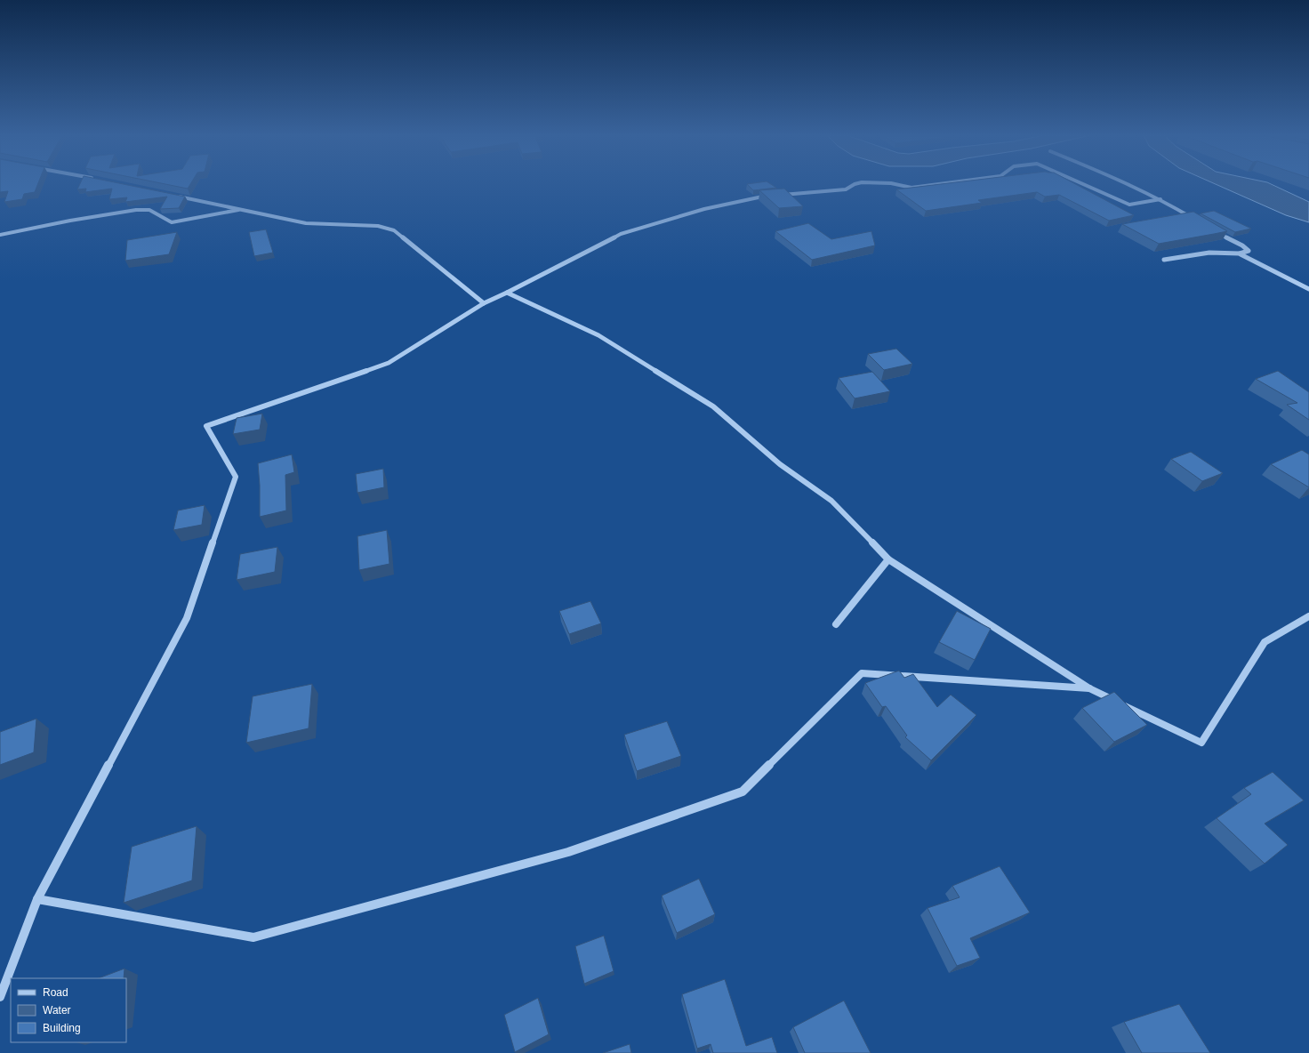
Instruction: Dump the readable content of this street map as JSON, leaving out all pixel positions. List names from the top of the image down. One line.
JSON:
{"legend":["Road","Water","Building"]}
